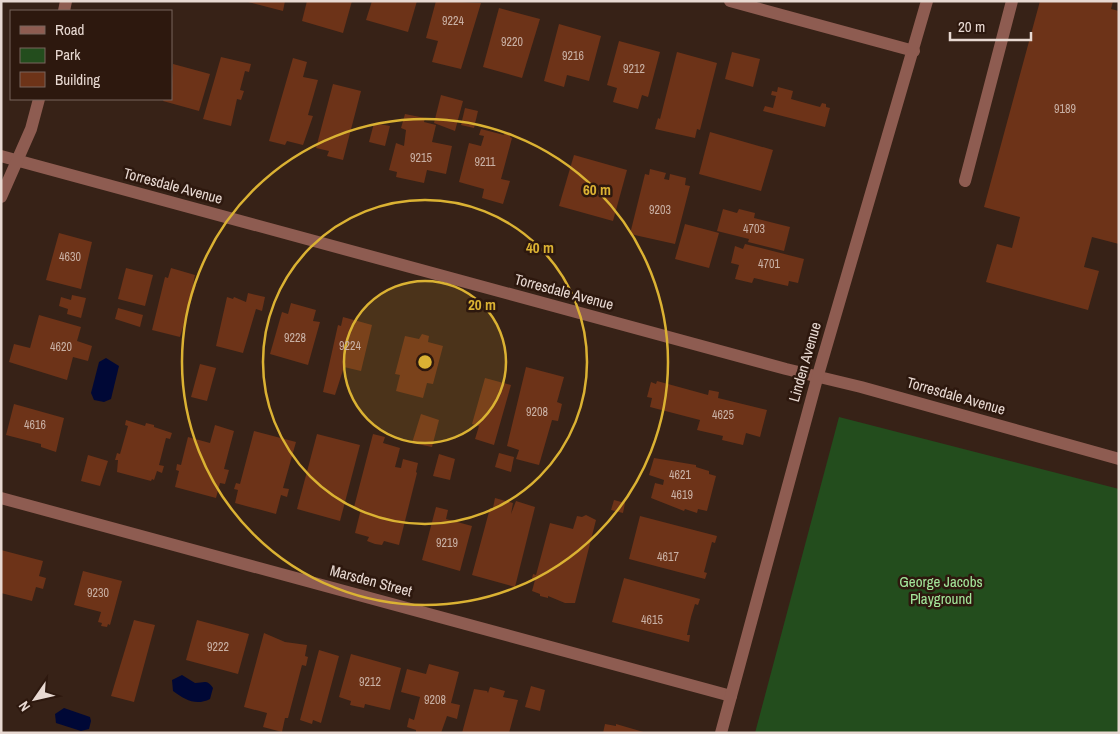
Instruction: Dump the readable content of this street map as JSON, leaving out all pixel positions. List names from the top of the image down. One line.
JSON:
{"streets":{"street":["Torresdale Avenue","Linden Avenue","Marsden Street"]},"crossings":[["Torresdale Avenue","Linden Avenue"],["Linden Avenue","Marsden Street"]],"parks":["George Jacobs Playground"],"house_numbers":["9224","9220","9216","9212","9189","9215","9211","9203","4703","4630","4701","9228","9224","4620","9208","4625","4616","4621","4619","9219","4617","9230","4615","9222","9212","9208"],"legend":["Road","Park","Building"],"scale_bar":"20 m","north":"bottom left","rings":["60 m","40 m","20 m"]}
